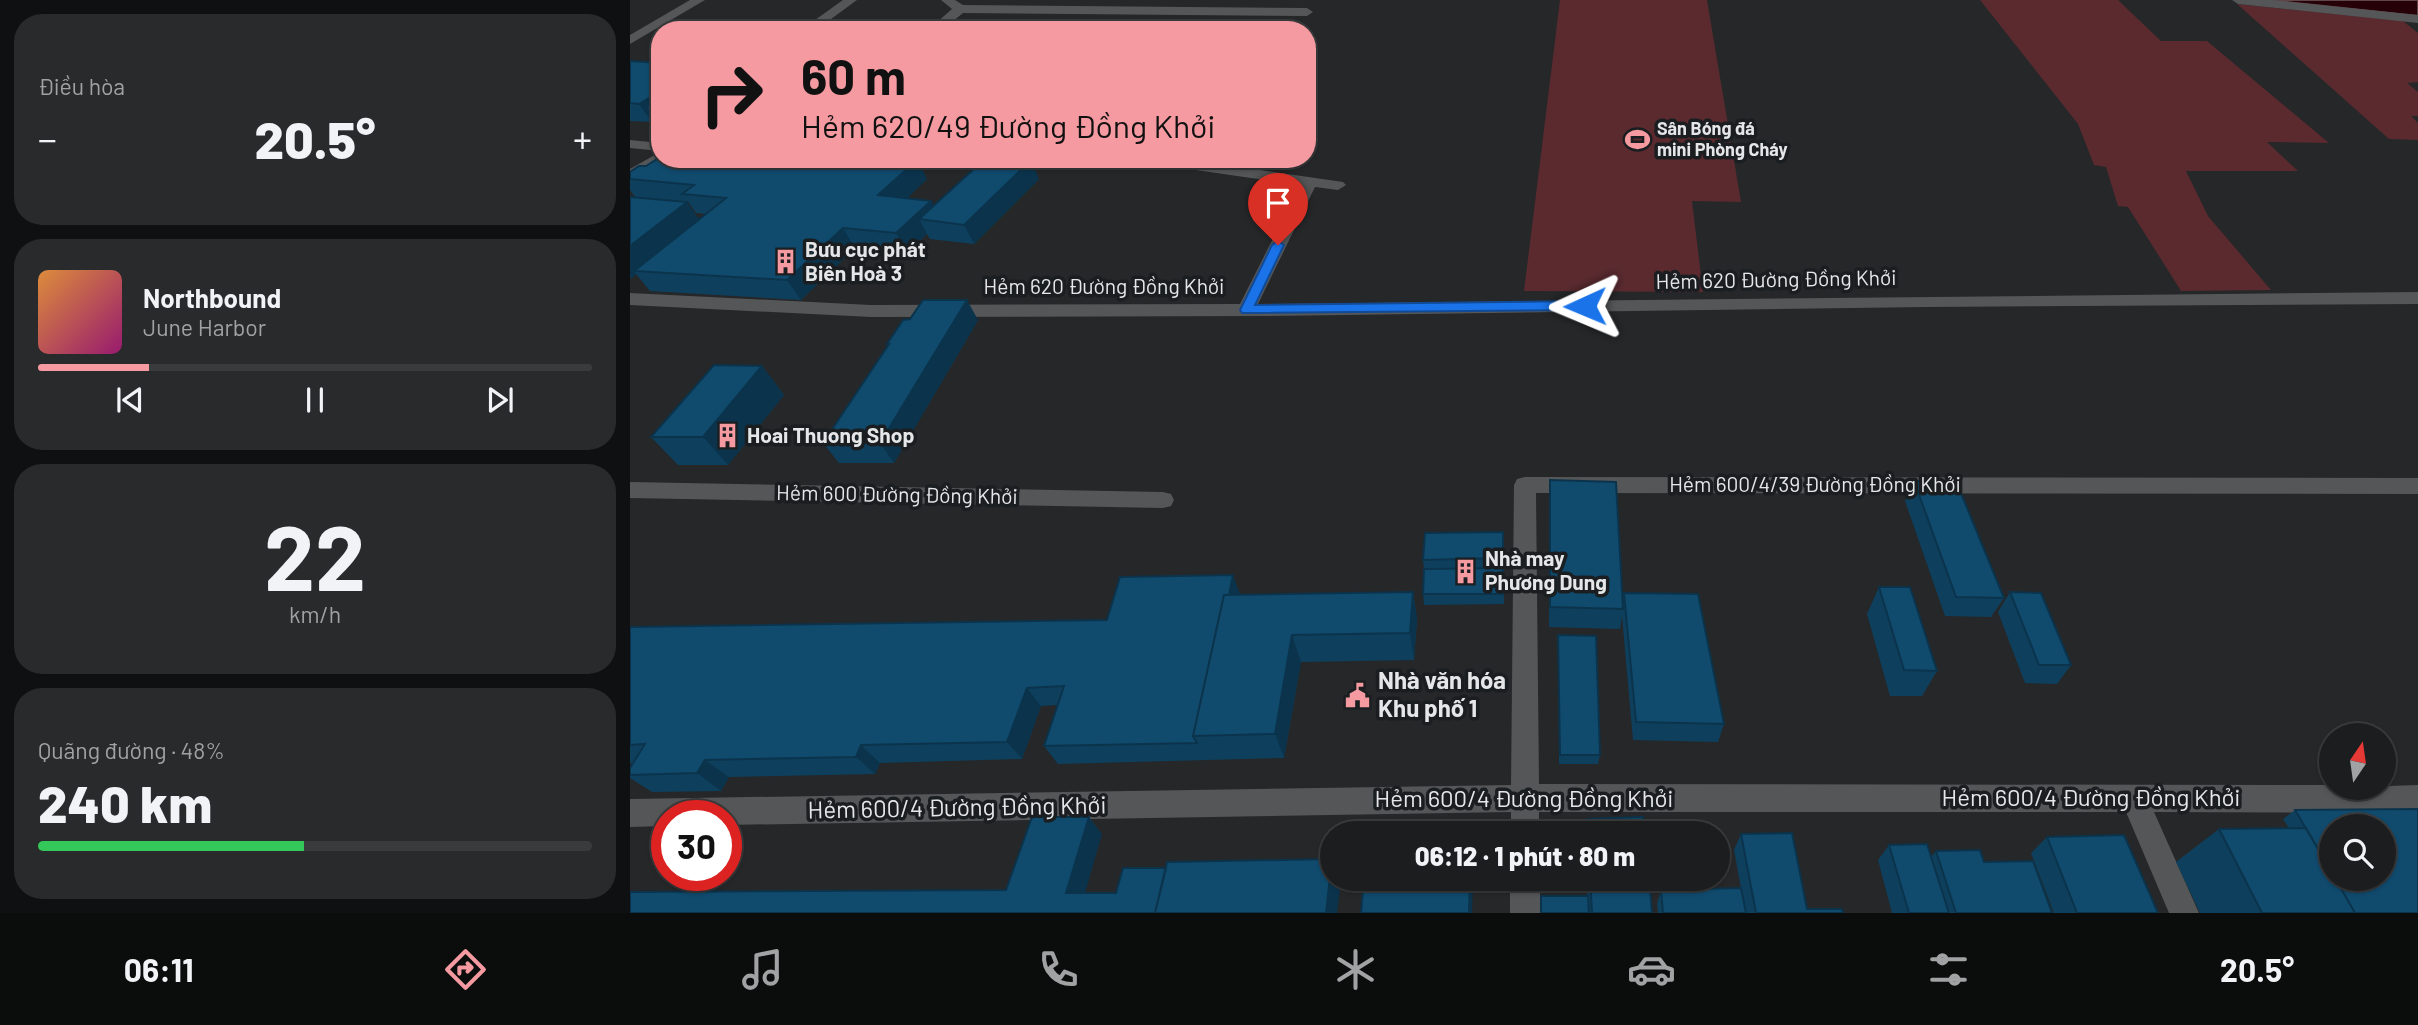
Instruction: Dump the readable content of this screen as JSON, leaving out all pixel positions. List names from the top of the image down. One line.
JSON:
{"streets":{"street":["Hẻm 620 Đường Đồng Khởi","Hẻm 600/4/39 Đường Đồng Khởi","Hẻm 600 Đường Đồng Khởi","Hẻm 600/4 Đường Đồng Khởi"]},"crossings":[["Hẻm 600/4/39 Đường Đồng Khởi","Hẻm 600/4 Đường Đồng Khởi"]],"places":{"sports":["Sân Bóng đá mini Phòng Cháy"],"building":["Bưu cục phát Biên Hoà 3","Hoai Thuong Shop","Nhà may Phương Dung"],"public building":["Nhà văn hóa Khu phố 1"]},"north":"top","page":{"tile":["Điều hòa",["22","km/h"],["Quãng đường · 48%","240 km"]],"turn":["60 m","Hẻm 620/49 Đường Đồng Khởi"],"heat":["−","20.5°","+"],"song":["Northbound","June Harbor"],"limit":"30","trip":"06:12 · 1 phút · 80 m","tabs":["06:11","20.5°"]}}
